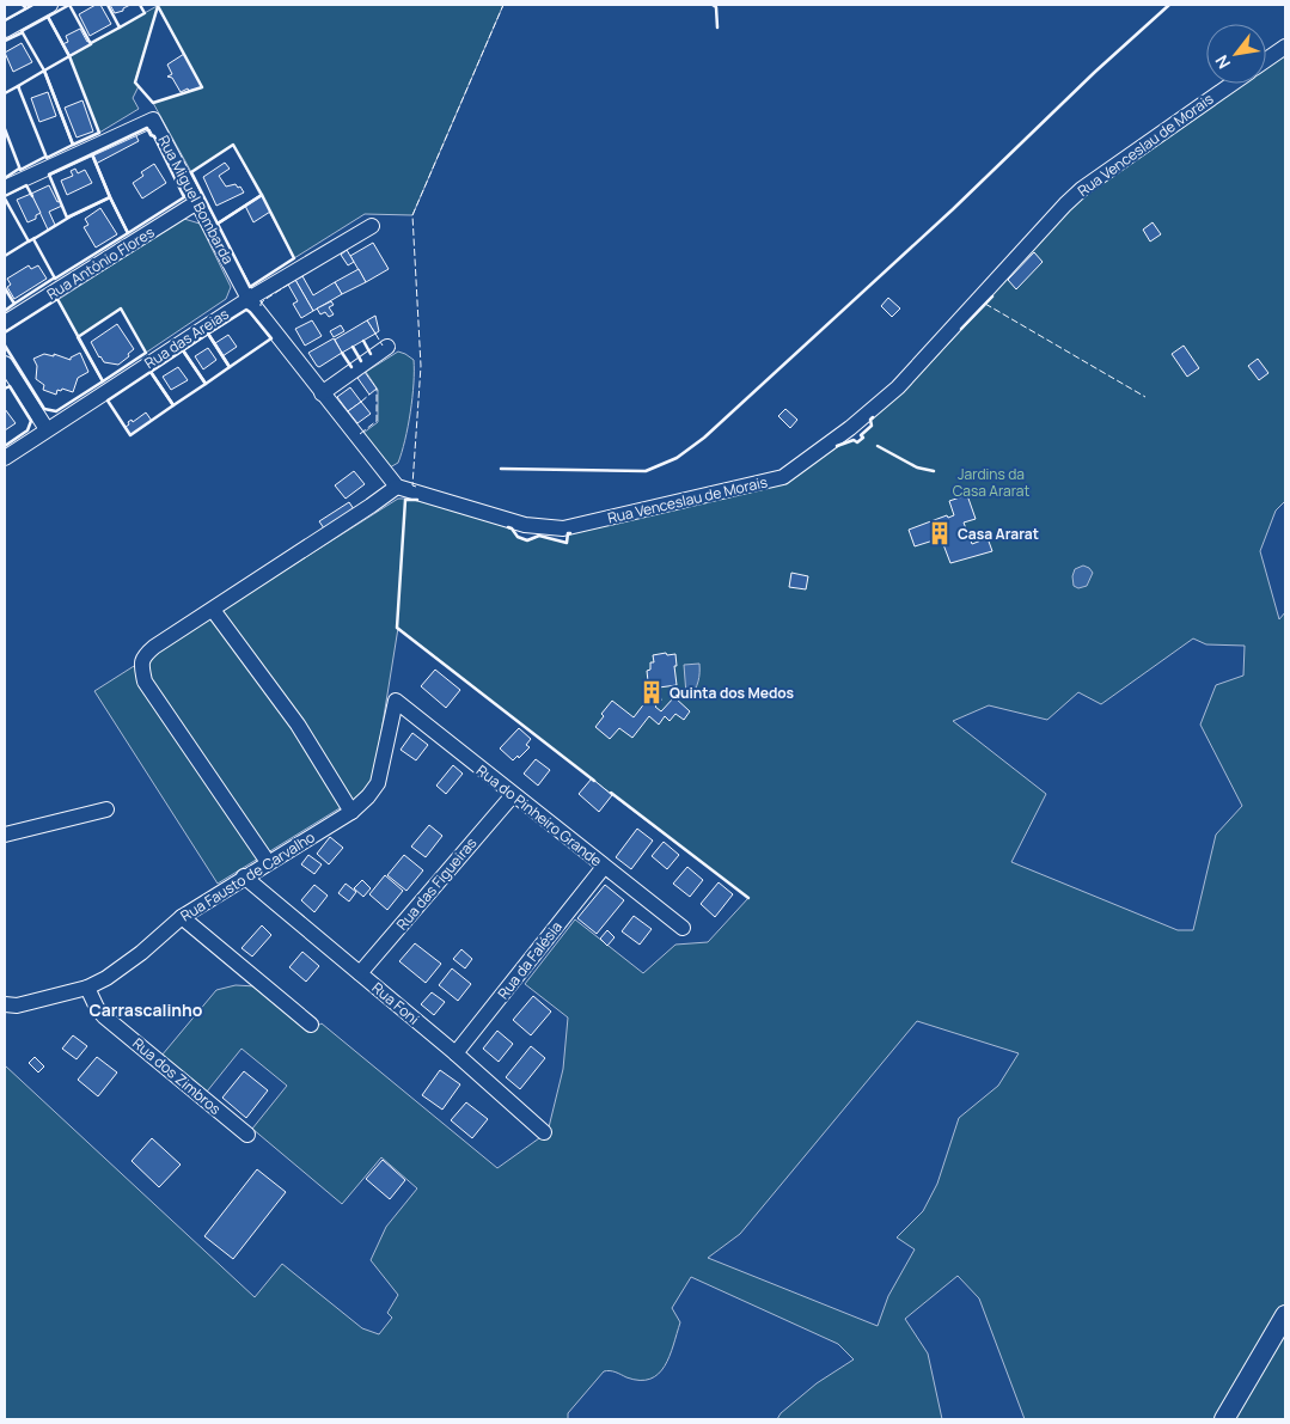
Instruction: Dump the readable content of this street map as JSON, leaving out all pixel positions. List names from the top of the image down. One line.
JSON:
{"streets":{"street":["Rua Venceslau de Morais","Rua Miguel Bombarda","Rua António Flores","Rua das Areias","Rua do Pinheiro Grande","Rua Fausto de Carvalho","Rua das Figueiras","Rua da Falésia","Rua Foni","Rua dos Zimbros"]},"crossings":[["Rua Miguel Bombarda","Rua António Flores"],["Rua Miguel Bombarda","Rua das Areias"],["Rua do Pinheiro Grande","Rua Fausto de Carvalho"],["Rua do Pinheiro Grande","Rua das Figueiras"],["Rua do Pinheiro Grande","Rua da Falésia"],["Rua Fausto de Carvalho","Rua Foni"],["Rua Fausto de Carvalho","Rua dos Zimbros"],["Rua das Figueiras","Rua Foni"],["Rua da Falésia","Rua Foni"]],"districts":["Carrascalinho"],"parks":["Jardins da Casa Ararat"],"places":{"building":["Casa Ararat","Quinta dos Medos"]},"north":"bottom left"}
